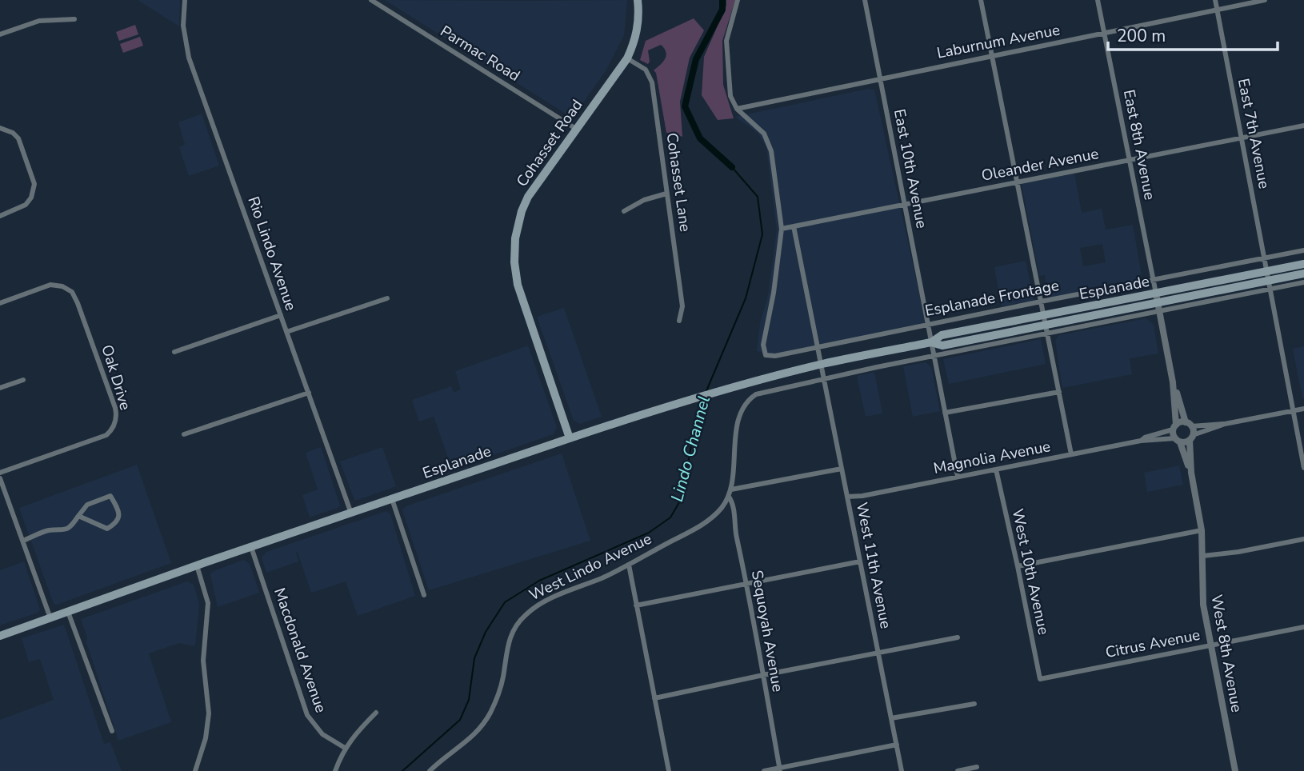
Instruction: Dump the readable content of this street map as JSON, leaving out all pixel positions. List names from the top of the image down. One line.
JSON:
{"streets":{"main road":["Cohasset Road","Esplanade"],"street":["Laburnum Avenue","Parmac Road","East 7th Avenue","East 8th Avenue","Oleander Avenue","East 10th Avenue","Cohasset Lane","Rio Lindo Avenue","Esplanade Frontage","Oak Drive","Magnolia Avenue","West 11th Avenue","West Lindo Avenue","West 10th Avenue","Sequoyah Avenue","Citrus Avenue","Macdonald Avenue","West 8th Avenue"]},"crossings":[["Laburnum Avenue","East 7th Avenue"],["Laburnum Avenue","East 8th Avenue"],["Laburnum Avenue","East 10th Avenue"],["Parmac Road","Cohasset Road"],["East 7th Avenue","Oleander Avenue"],["East 7th Avenue","Esplanade"],["East 7th Avenue","Esplanade Frontage"],["Cohasset Road","Cohasset Lane"],["Cohasset Road","Esplanade"],["East 8th Avenue","Oleander Avenue"],["East 8th Avenue","Esplanade"],["East 8th Avenue","Esplanade Frontage"],["Oleander Avenue","East 10th Avenue"],["Oleander Avenue","Esplanade Frontage"],["Oleander Avenue","West 11th Avenue"],["East 10th Avenue","Esplanade"],["East 10th Avenue","Esplanade Frontage"],["Rio Lindo Avenue","Esplanade"],["Esplanade","West 11th Avenue"],["Esplanade","Macdonald Avenue"],["Esplanade Frontage","West 11th Avenue"],["Magnolia Avenue","West 11th Avenue"],["Magnolia Avenue","West 10th Avenue"],["Magnolia Avenue","West 8th Avenue"],["West 11th Avenue","West Lindo Avenue"],["West Lindo Avenue","Sequoyah Avenue"],["West 10th Avenue","Citrus Avenue"],["Citrus Avenue","West 8th Avenue"]],"water":["Lindo Channel"],"scale_bar":"200 m"}
